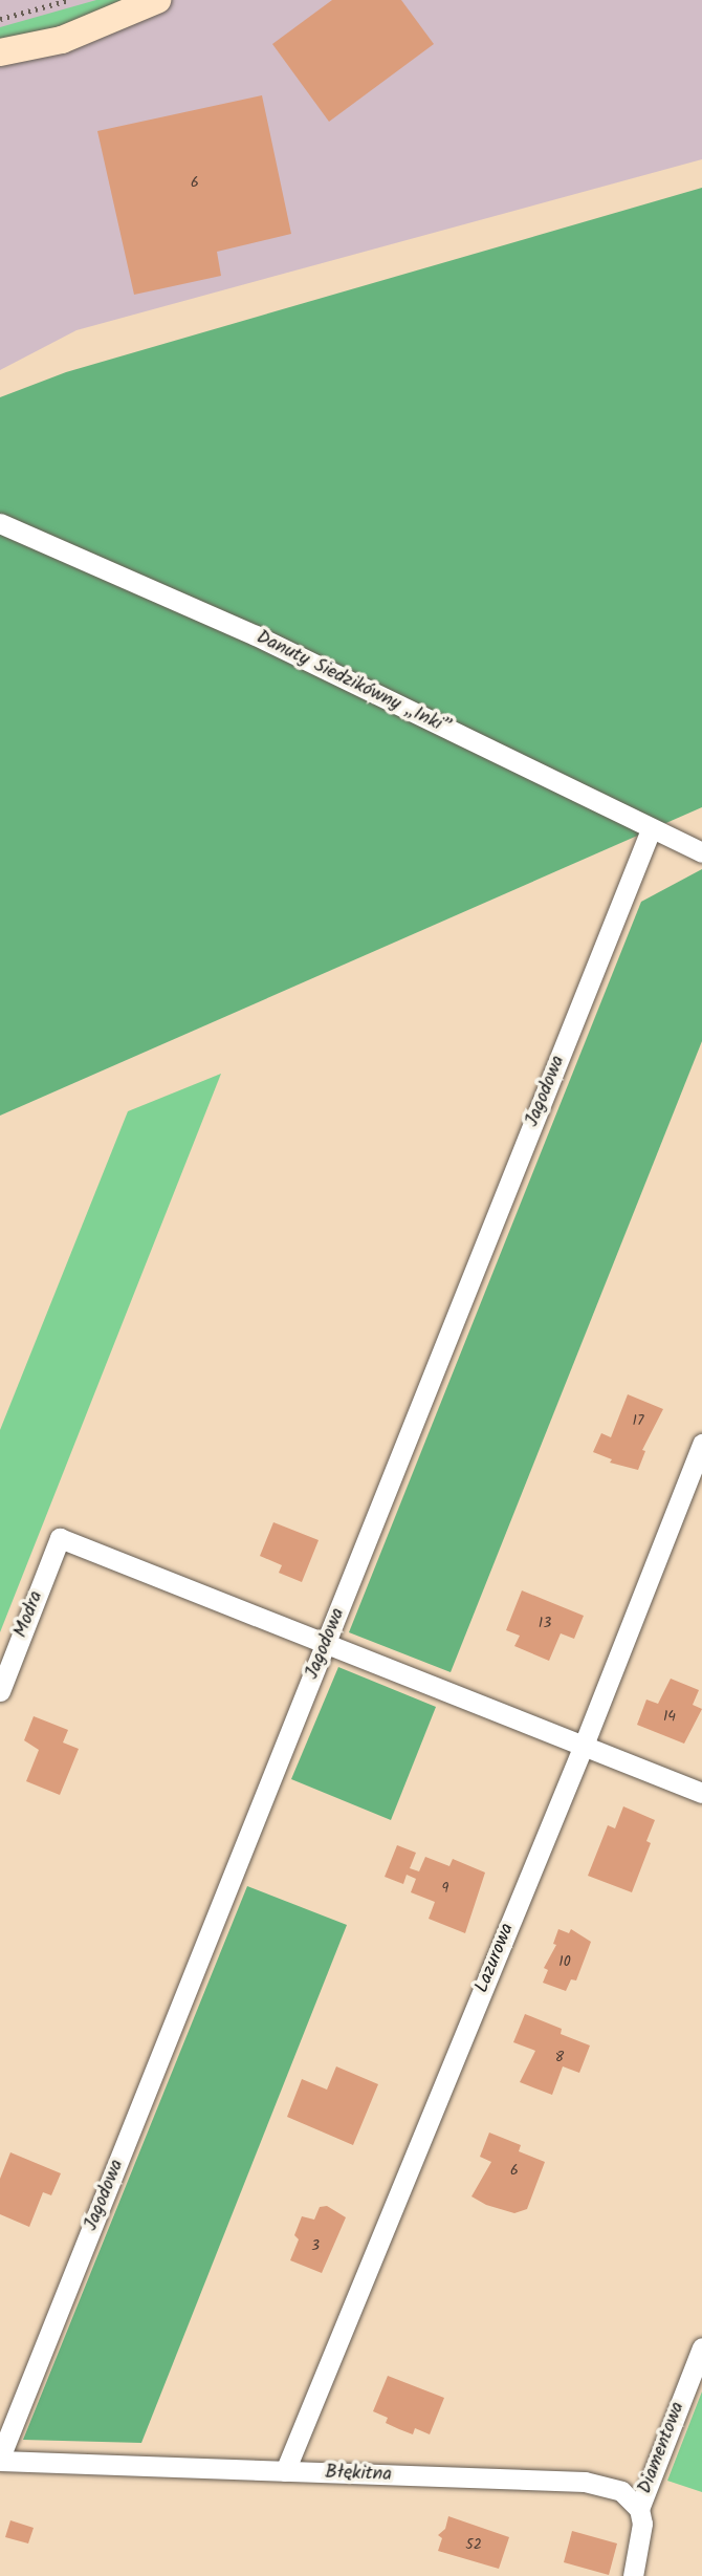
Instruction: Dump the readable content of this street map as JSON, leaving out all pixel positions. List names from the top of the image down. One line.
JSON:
{"streets":{"street":["Danuty Siedzikówny „Inki”","Jagodowa","Modra","Lazurowa","Diamentowa","Błękitna"]},"crossings":[["Danuty Siedzikówny „Inki”","Jagodowa"],["Jagodowa","Modra"],["Jagodowa","Błękitna"],["Lazurowa","Błękitna"],["Diamentowa","Błękitna"]],"house_numbers":["6","17","13","14","9","10","8","6","3","52"]}
